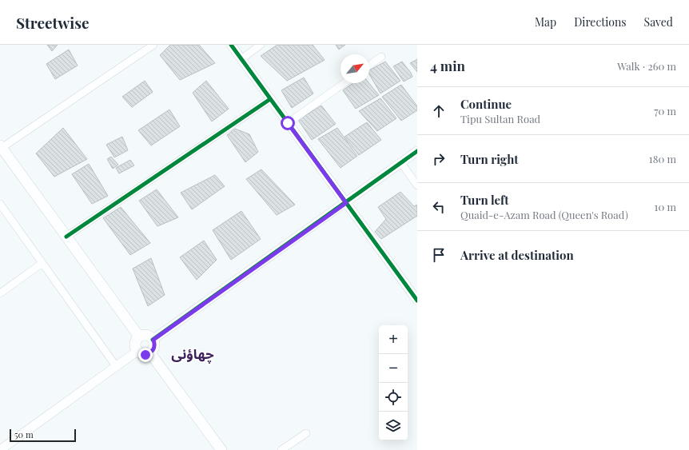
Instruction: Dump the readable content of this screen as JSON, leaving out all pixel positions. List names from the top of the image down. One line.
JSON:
{"districts":["چھاؤنی"],"scale_bar":"50 m","north":"top right","page":{"header":"Streetwise","nav":["Map","Directions","Saved"],"heading":["4 min","Walk · 260 m"],"list":[["Continue","Tipu Sultan Road","70 m"],["Turn right","180 m"],["Turn left","Quaid-e-Azam Road (Queen's Road)","10 m"],"Arrive at destination"],"map_buttons":["+","−"],"scale":"50 m"}}
